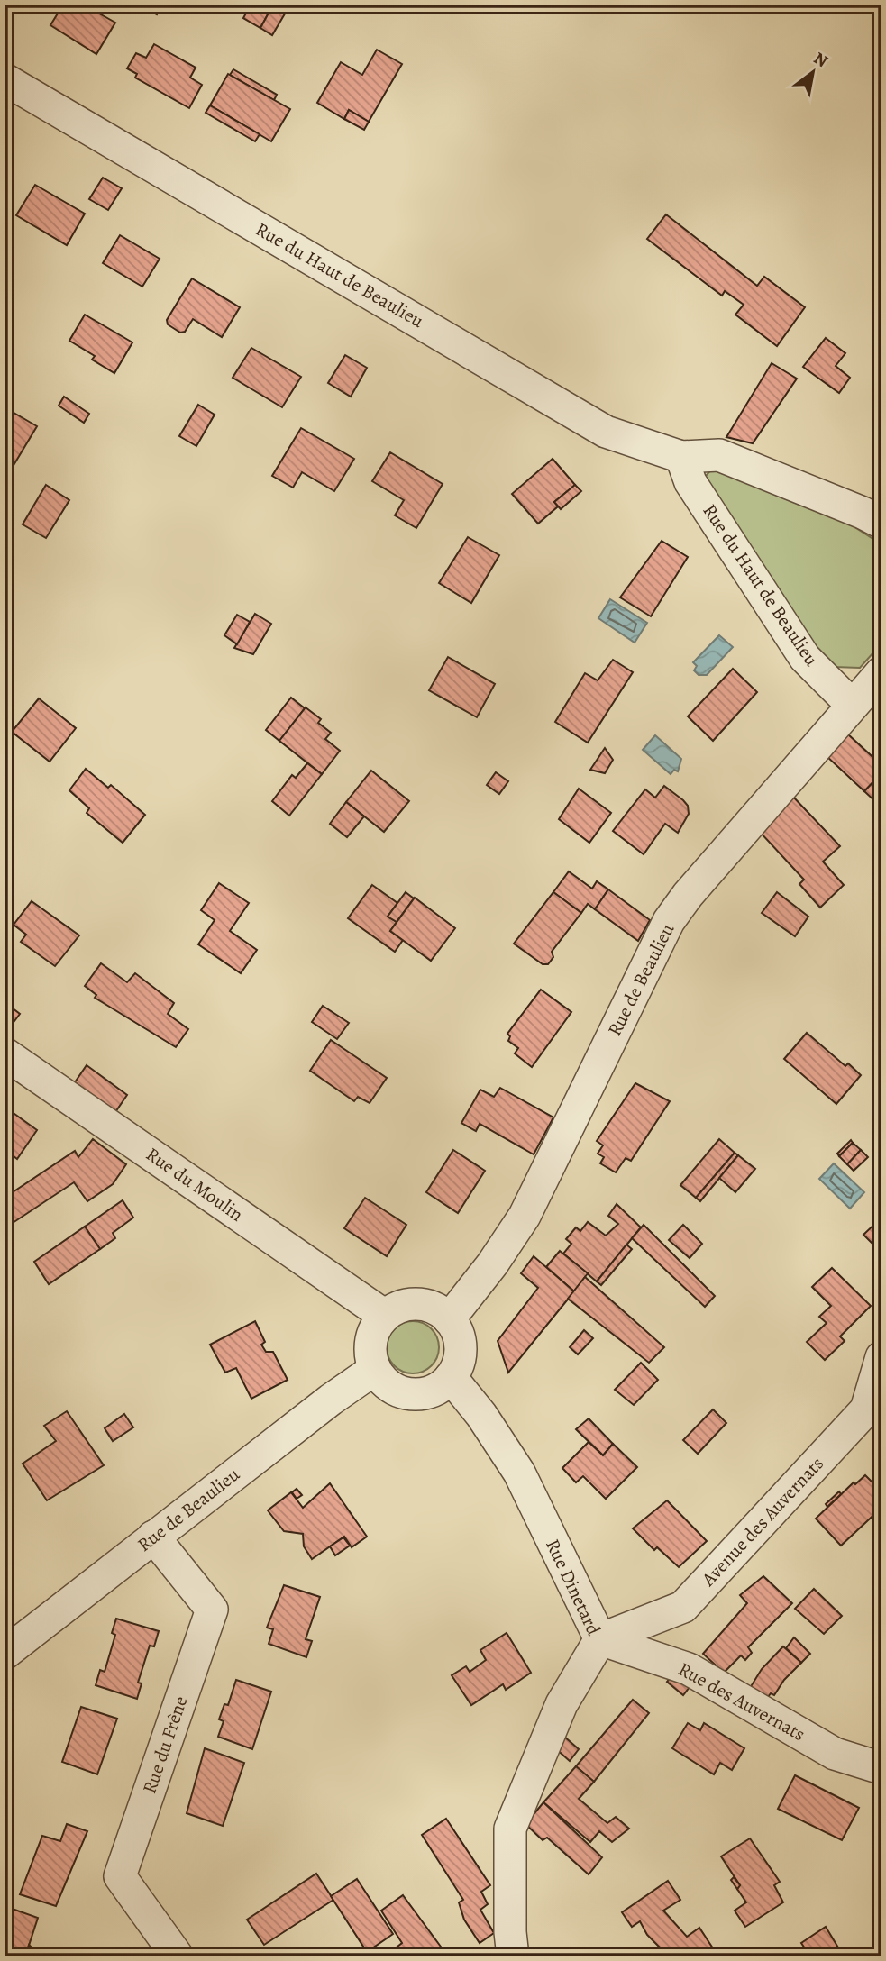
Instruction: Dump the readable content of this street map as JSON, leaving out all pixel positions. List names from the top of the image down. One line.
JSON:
{"streets":{"street":["Rue du Haut de Beaulieu","Rue de Beaulieu","Rue du Moulin","Avenue des Auvernats","Rue Dinetard","Rue des Auvernats","Rue du Frêne"]},"crossings":[["Rue du Haut de Beaulieu","Rue de Beaulieu"],["Rue de Beaulieu","Rue du Moulin"],["Rue de Beaulieu","Rue Dinetard"],["Rue de Beaulieu","Rue du Frêne"],["Rue du Moulin","Rue Dinetard"],["Avenue des Auvernats","Rue Dinetard"],["Avenue des Auvernats","Rue des Auvernats"],["Rue Dinetard","Rue des Auvernats"]],"north":"top right"}
